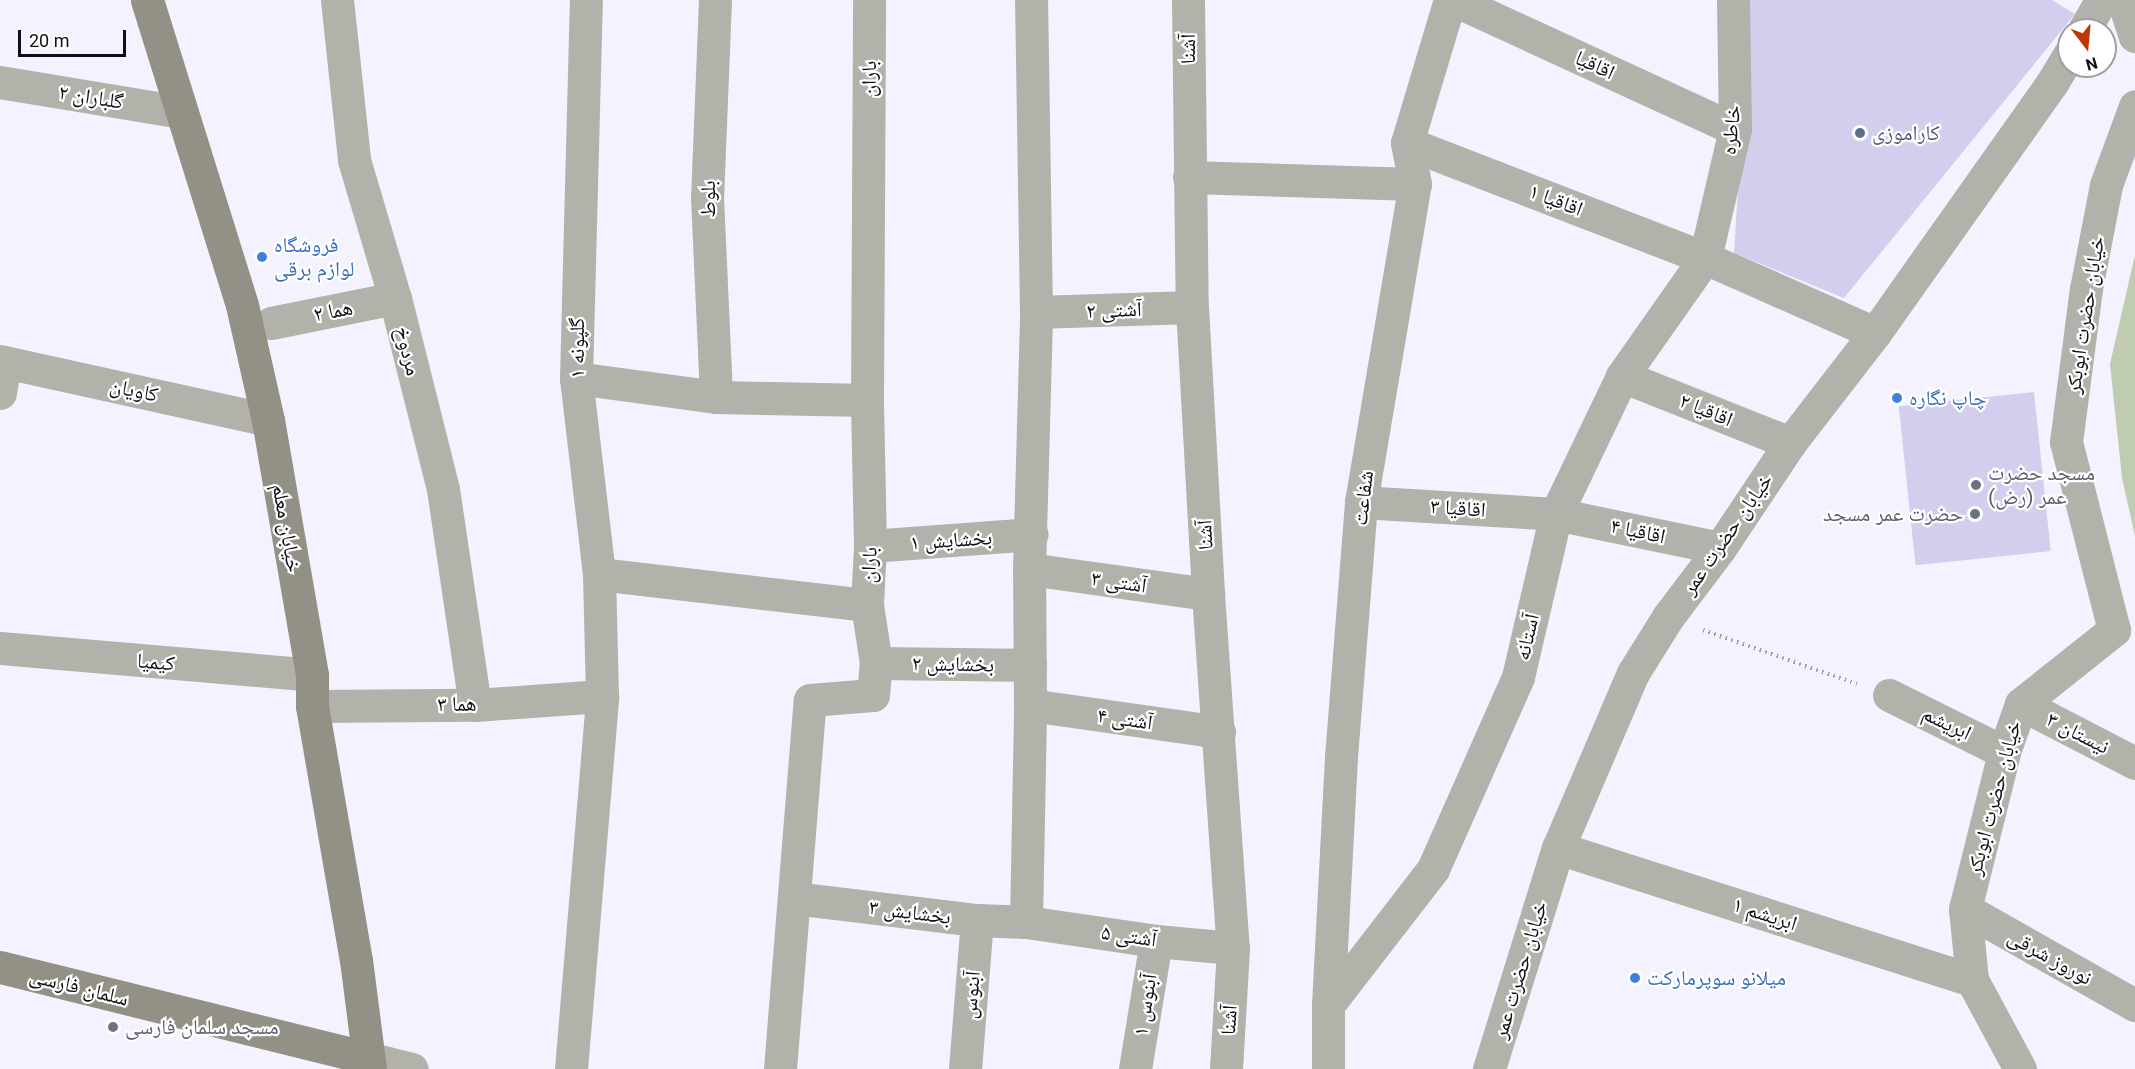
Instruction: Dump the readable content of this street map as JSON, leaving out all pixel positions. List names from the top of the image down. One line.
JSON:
{"streets":{"street":["آشنا","اقاقیا","باران","گلباران ۲","خاطره","بلوط","اقاقیا ۱","آشتی ۲","هما ۲","خیابان حضرت ابوبکر","گلپونه ۱","مردوخ","کاویان","اقاقیا ۲","شفاعت","اقاقیا ۳","خیابان معلم","اقاقیا ۴","خیابان حضرت عمر","بخشایش ۱","آشتی ۳","آستانه","کیمیا","بخشایش ۲","هما ۳","آشتی ۴","ابریشم","نیستان ۳","بخشایش ۳","ابریشم ۱","آشتی ۵","نوروز شرقی","سلمان فارسی","آبنوس","آبنوس ۱"]},"crossings":[["آشنا","آشتی ۲"],["آشنا","آشتی ۳"],["آشنا","آشتی ۴"],["آشنا","آشتی ۵"],["اقاقیا","خاطره"],["اقاقیا","شفاعت"],["باران","بخشایش ۱"],["باران","بخشایش ۲"],["باران","بخشایش ۳"],["گلباران ۲","خیابان معلم"],["خاطره","اقاقیا ۱"],["خاطره","آستانه"],["اقاقیا ۱","شفاعت"],["اقاقیا ۱","خیابان حضرت عمر"],["اقاقیا ۱","آستانه"],["هما ۲","مردوخ"],["خیابان حضرت ابوبکر","ابریشم"],["خیابان حضرت ابوبکر","نیستان ۳"],["خیابان حضرت ابوبکر","ابریشم ۱"],["خیابان حضرت ابوبکر","نوروز شرقی"],["گلپونه ۱","هما ۳"],["مردوخ","هما ۳"],["کاویان","خیابان معلم"],["اقاقیا ۲","خیابان حضرت عمر"],["اقاقیا ۲","آستانه"],["شفاعت","اقاقیا ۳"],["شفاعت","آستانه"],["اقاقیا ۳","اقاقیا ۴"],["اقاقیا ۳","آستانه"],["خیابان معلم","کیمیا"],["خیابان معلم","هما ۳"],["خیابان معلم","سلمان فارسی"],["اقاقیا ۴","خیابان حضرت عمر"],["اقاقیا ۴","آستانه"],["خیابان حضرت عمر","ابریشم ۱"],["کیمیا","هما ۳"],["بخشایش ۳","آشتی ۵"],["بخشایش ۳","آبنوس"],["آشتی ۵","آبنوس ۱"]],"places":["کاراموزی","فروشگاه لوازم برقی","چاپ نگاره","مسجد حضرت عمر (رض)","حضرت عمر مسجد","میلانو سوپرمارکت","مسجد سلمان فارسی"],"scale_bar":"20 m","north":"bottom"}
